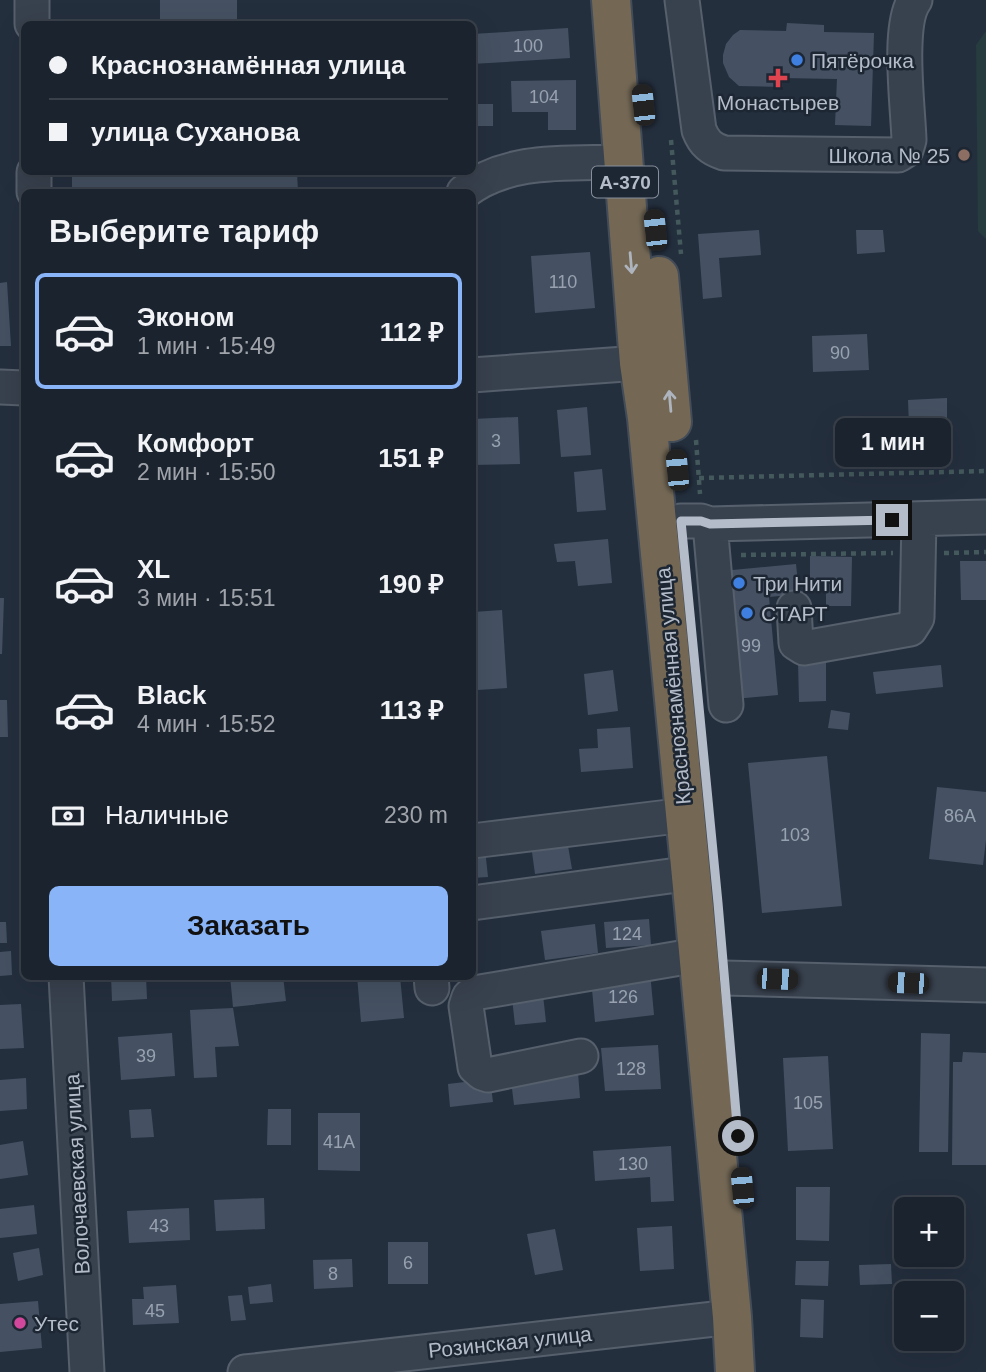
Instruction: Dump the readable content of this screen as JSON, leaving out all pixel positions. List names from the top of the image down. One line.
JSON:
{"streets":{"highway":["А-370","Краснознамённая улица"],"street":["Волочаевская улица","Розинская улица"]},"crossings":[["Краснознамённая улица","Розинская улица"]],"places":{"other":["Пятёрочка","Школа № 25","Три Нити","СТАРТ","Утес"],"health":["Монастырев"]},"house_numbers":["100","104","110","90","3","99","86А","103","124","126","39","128","105","41А","130","43","6","8","45"],"page":{"banner":["Краснознамённая улица","улица Суханова"],"heading":"Выберите тариф","list":[{"name":"Эконом","note":"1 мин · 15:49","value":"112 ₽"},{"name":"Комфорт","note":"2 мин · 15:50","value":"151 ₽"},{"name":"XL","note":"3 мин · 15:51","value":"190 ₽"},{"name":"Black","note":"4 мин · 15:52","value":"113 ₽"}],"bubble":"1 мин","pay":["Наличные","230 m"],"buttons":"Заказать","map_buttons":["+","−"]}}
